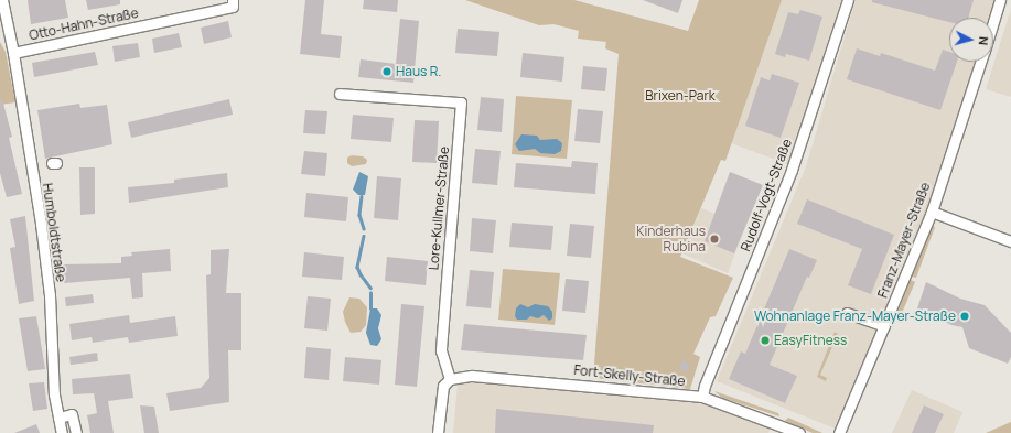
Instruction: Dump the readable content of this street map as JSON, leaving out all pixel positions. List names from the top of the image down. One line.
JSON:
{"streets":{"street":["Otto-Hahn-Straße","Rudolf-Vogt-Straße","Lore-Kullmer-Straße","Humboldtstraße","Franz-Mayer-Straße","Fort-Skelly-Straße"]},"crossings":[["Otto-Hahn-Straße","Humboldtstraße"],["Rudolf-Vogt-Straße","Fort-Skelly-Straße"],["Lore-Kullmer-Straße","Fort-Skelly-Straße"]],"parks":["Brixen-Park"],"places":["Haus R.","Kinderhaus Rubina","Wohnanlage Franz-Mayer-Straße","EasyFitness"],"north":"right"}
